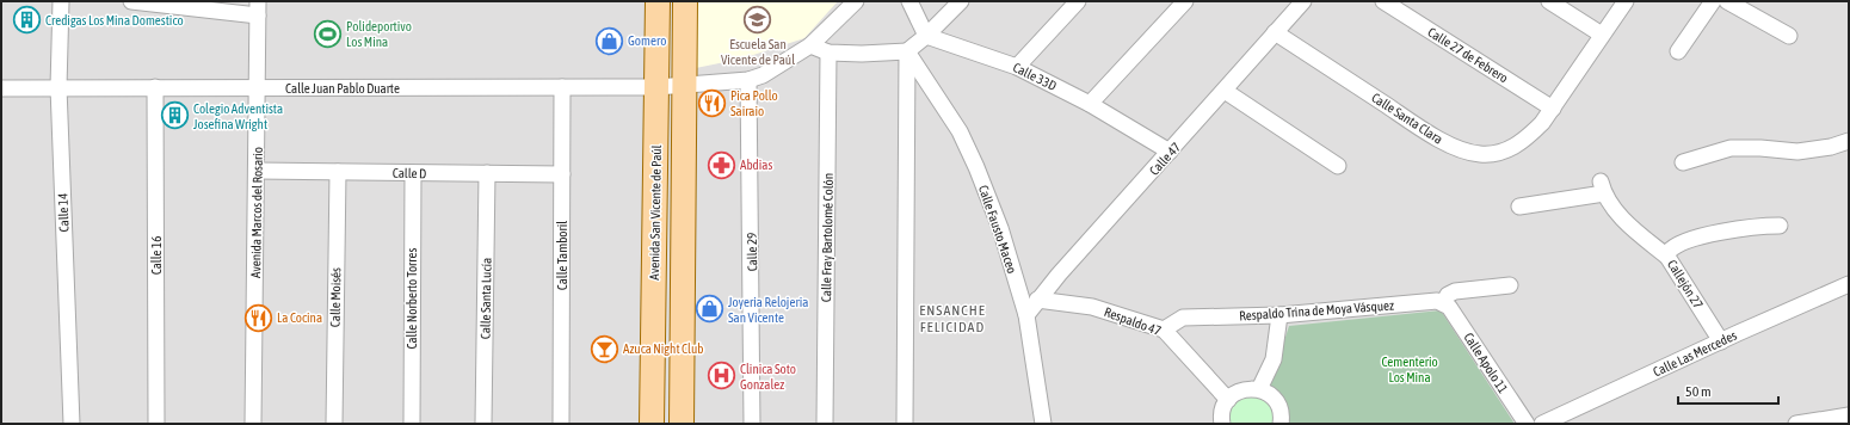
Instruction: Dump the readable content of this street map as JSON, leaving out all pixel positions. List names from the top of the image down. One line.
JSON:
{"streets":{"main road":["Avenida San Vicente de Paúl"],"street":["Calle 27 de Febrero","Calle 33D","Calle Juan Pablo Duarte","Calle Santa Clara","Calle 47","Calle D","Calle 14","Avenida Marcos del Rosario","Calle Fausto Maceo","Calle Fray Bartolomé Colón","Calle 29","Calle 16","Calle Tamboril","Callejón 27","Calle Moisés","Calle Norberto Torres","Calle Santa Lucía","Respaldo Trina de Moya Vásquez","Respaldo 47","Calle Las Mercedes","Calle Apolo 11"]},"crossings":[["Calle 27 de Febrero","Calle Santa Clara"],["Calle 33D","Calle 47"],["Calle Juan Pablo Duarte","Calle 14"],["Calle Juan Pablo Duarte","Avenida Marcos del Rosario"],["Calle Juan Pablo Duarte","Avenida San Vicente de Paúl"],["Calle Juan Pablo Duarte","Calle 29"],["Calle Juan Pablo Duarte","Calle 16"],["Calle Juan Pablo Duarte","Calle Tamboril"],["Calle Santa Clara","Calle 47"],["Calle 47","Calle Fausto Maceo"],["Calle 47","Respaldo 47"],["Calle D","Avenida Marcos del Rosario"],["Calle D","Calle Tamboril"],["Calle D","Calle Moisés"],["Calle D","Calle Norberto Torres"],["Calle D","Calle Santa Lucía"],["Callejón 27","Calle Las Mercedes"],["Respaldo Trina de Moya Vásquez","Respaldo 47"],["Respaldo Trina de Moya Vásquez","Calle Apolo 11"]],"districts":["ENSANCHE FELICIDAD"],"parks":["Cementerio Los Mina"],"places":{"building":["Credigas Los Mina Domestico","Colegio Adventista Josefina Wright"],"school or university":["Escuela San Vicente de Paúl"],"sports":["Polideportivo Los Mina"],"shop":["Gomero","Joyeria Relojeria San Vicente"],"restaurant":["Pica Pollo Sairaio","La Cocina"],"pharmacy":["Abdias"],"bar":["Azuca Night Club"],"hospital":["Clinica Soto Gonzalez"]},"scale_bar":"50 m"}
